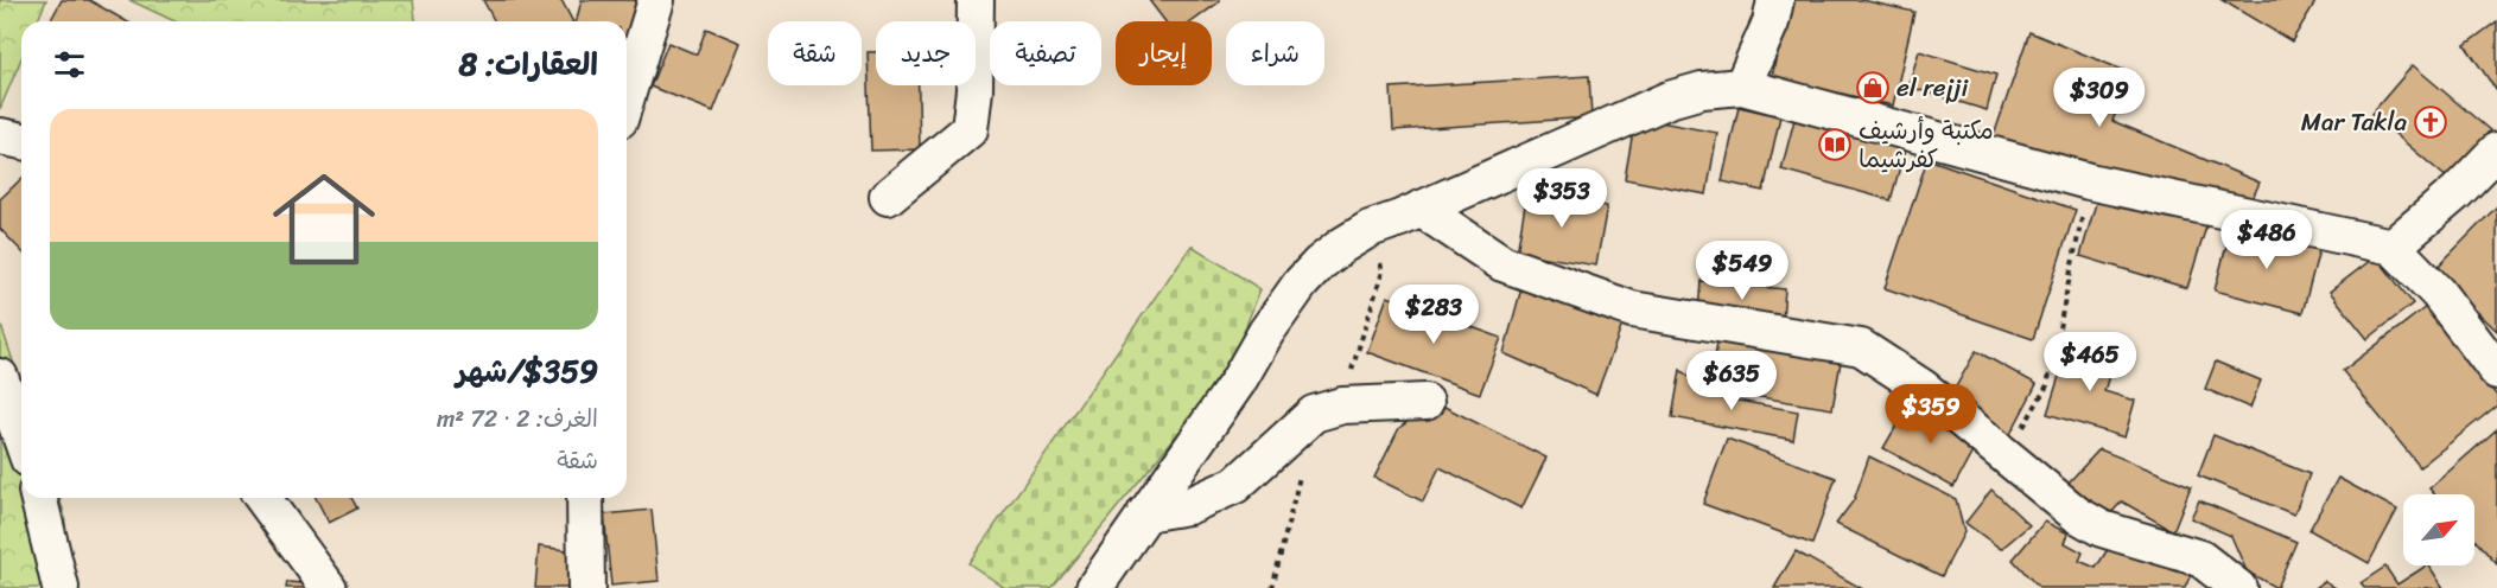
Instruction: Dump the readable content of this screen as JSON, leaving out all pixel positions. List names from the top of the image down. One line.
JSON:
{"places":{"shop":["el rejji"],"church":["Mar Takla"],"library":["مكتبة وأرشيف كفرشيما"]},"north":"top right","page":{"chip":["شراء","إيجار","تصفية","جديد","شقة"],"heading":"العقارات: 8","price":["$309","$353","$486","$549","$283","$465","$635","$359"],"list":[{"name":"$359/شهر","note":"الغرف: 2 · 72 m² · شقة"}]}}
